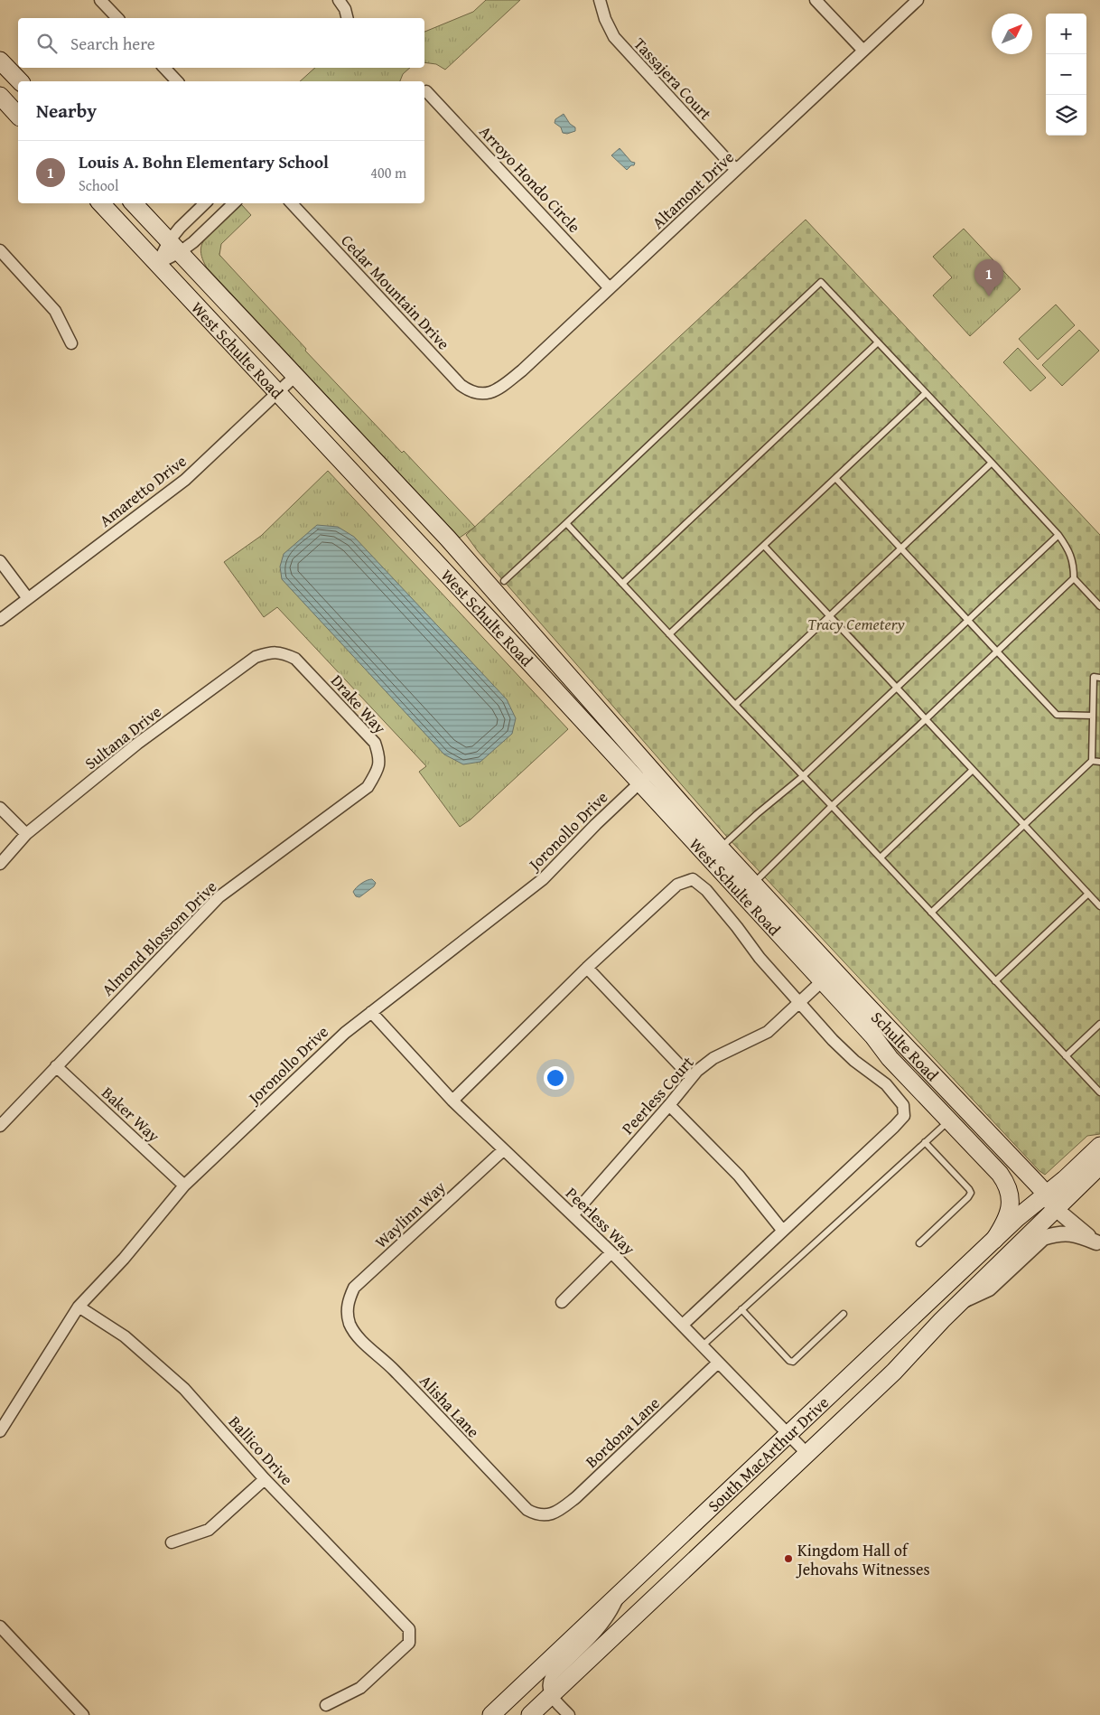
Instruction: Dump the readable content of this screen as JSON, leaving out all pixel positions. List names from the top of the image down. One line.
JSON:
{"streets":{"main road":["West Schulte Road","Schulte Road","South MacArthur Drive"],"street":["Tassajera Court","Arroyo Hondo Circle","Altamont Drive","Cedar Mountain Drive","Amaretto Drive","Drake Way","Sultana Drive","Joronollo Drive","Almond Blossom Drive","Peerless Court","Baker Way","Waylinn Way","Peerless Way","Alisha Lane","Bordona Lane","Ballico Drive"]},"crossings":[["Tassajera Court","Altamont Drive"],["Arroyo Hondo Circle","Altamont Drive"],["Altamont Drive","Cedar Mountain Drive"],["West Schulte Road","Amaretto Drive"],["West Schulte Road","Joronollo Drive"],["West Schulte Road","Schulte Road"],["West Schulte Road","Peerless Court"],["Drake Way","Sultana Drive"],["Drake Way","Almond Blossom Drive"],["Joronollo Drive","Baker Way"],["Joronollo Drive","Peerless Way"],["Joronollo Drive","Ballico Drive"],["Almond Blossom Drive","Baker Way"],["Schulte Road","South MacArthur Drive"],["Peerless Court","Peerless Way"],["Waylinn Way","Peerless Way"],["Waylinn Way","Alisha Lane"],["Peerless Way","Bordona Lane"],["Peerless Way","South MacArthur Drive"],["Alisha Lane","Bordona Lane"]],"parks":["Tracy Cemetery"],"places":["Kingdom Hall of Jehovahs Witnesses"],"north":"top right","page":{"map_buttons":["+","−"],"search":"Search here","heading":"Nearby","list":[{"mark":"1","name":"Louis A. Bohn Elementary School","note":"School","value":"400 m"}],"pins":"1"}}
